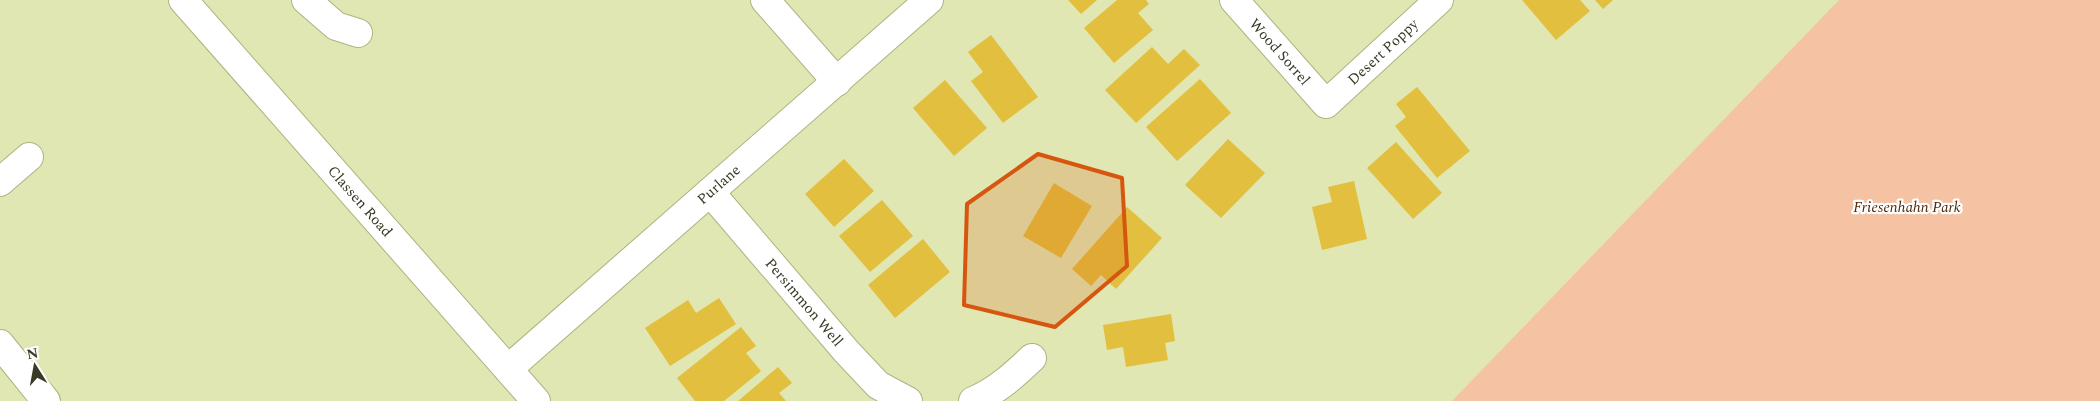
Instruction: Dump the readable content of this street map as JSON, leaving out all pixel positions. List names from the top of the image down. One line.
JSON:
{"streets":{"street":["Wood Sorrel","Desert Poppy","Purlane","Classen Road","Persimmon Well"]},"crossings":[["Wood Sorrel","Desert Poppy"],["Purlane","Classen Road"],["Purlane","Persimmon Well"]],"parks":["Friesenhahn Park"],"north":"top"}
